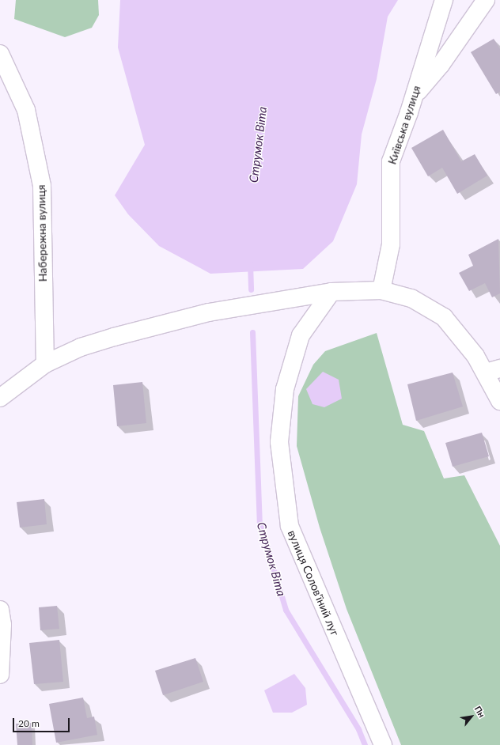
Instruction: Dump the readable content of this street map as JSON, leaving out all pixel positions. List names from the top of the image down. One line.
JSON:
{"streets":{"street":["Київська вулиця","Набережна вулиця","вулиця Солов'їний луг"]},"water":["Струмок Віта"],"scale_bar":"20 m","north":"top right"}
